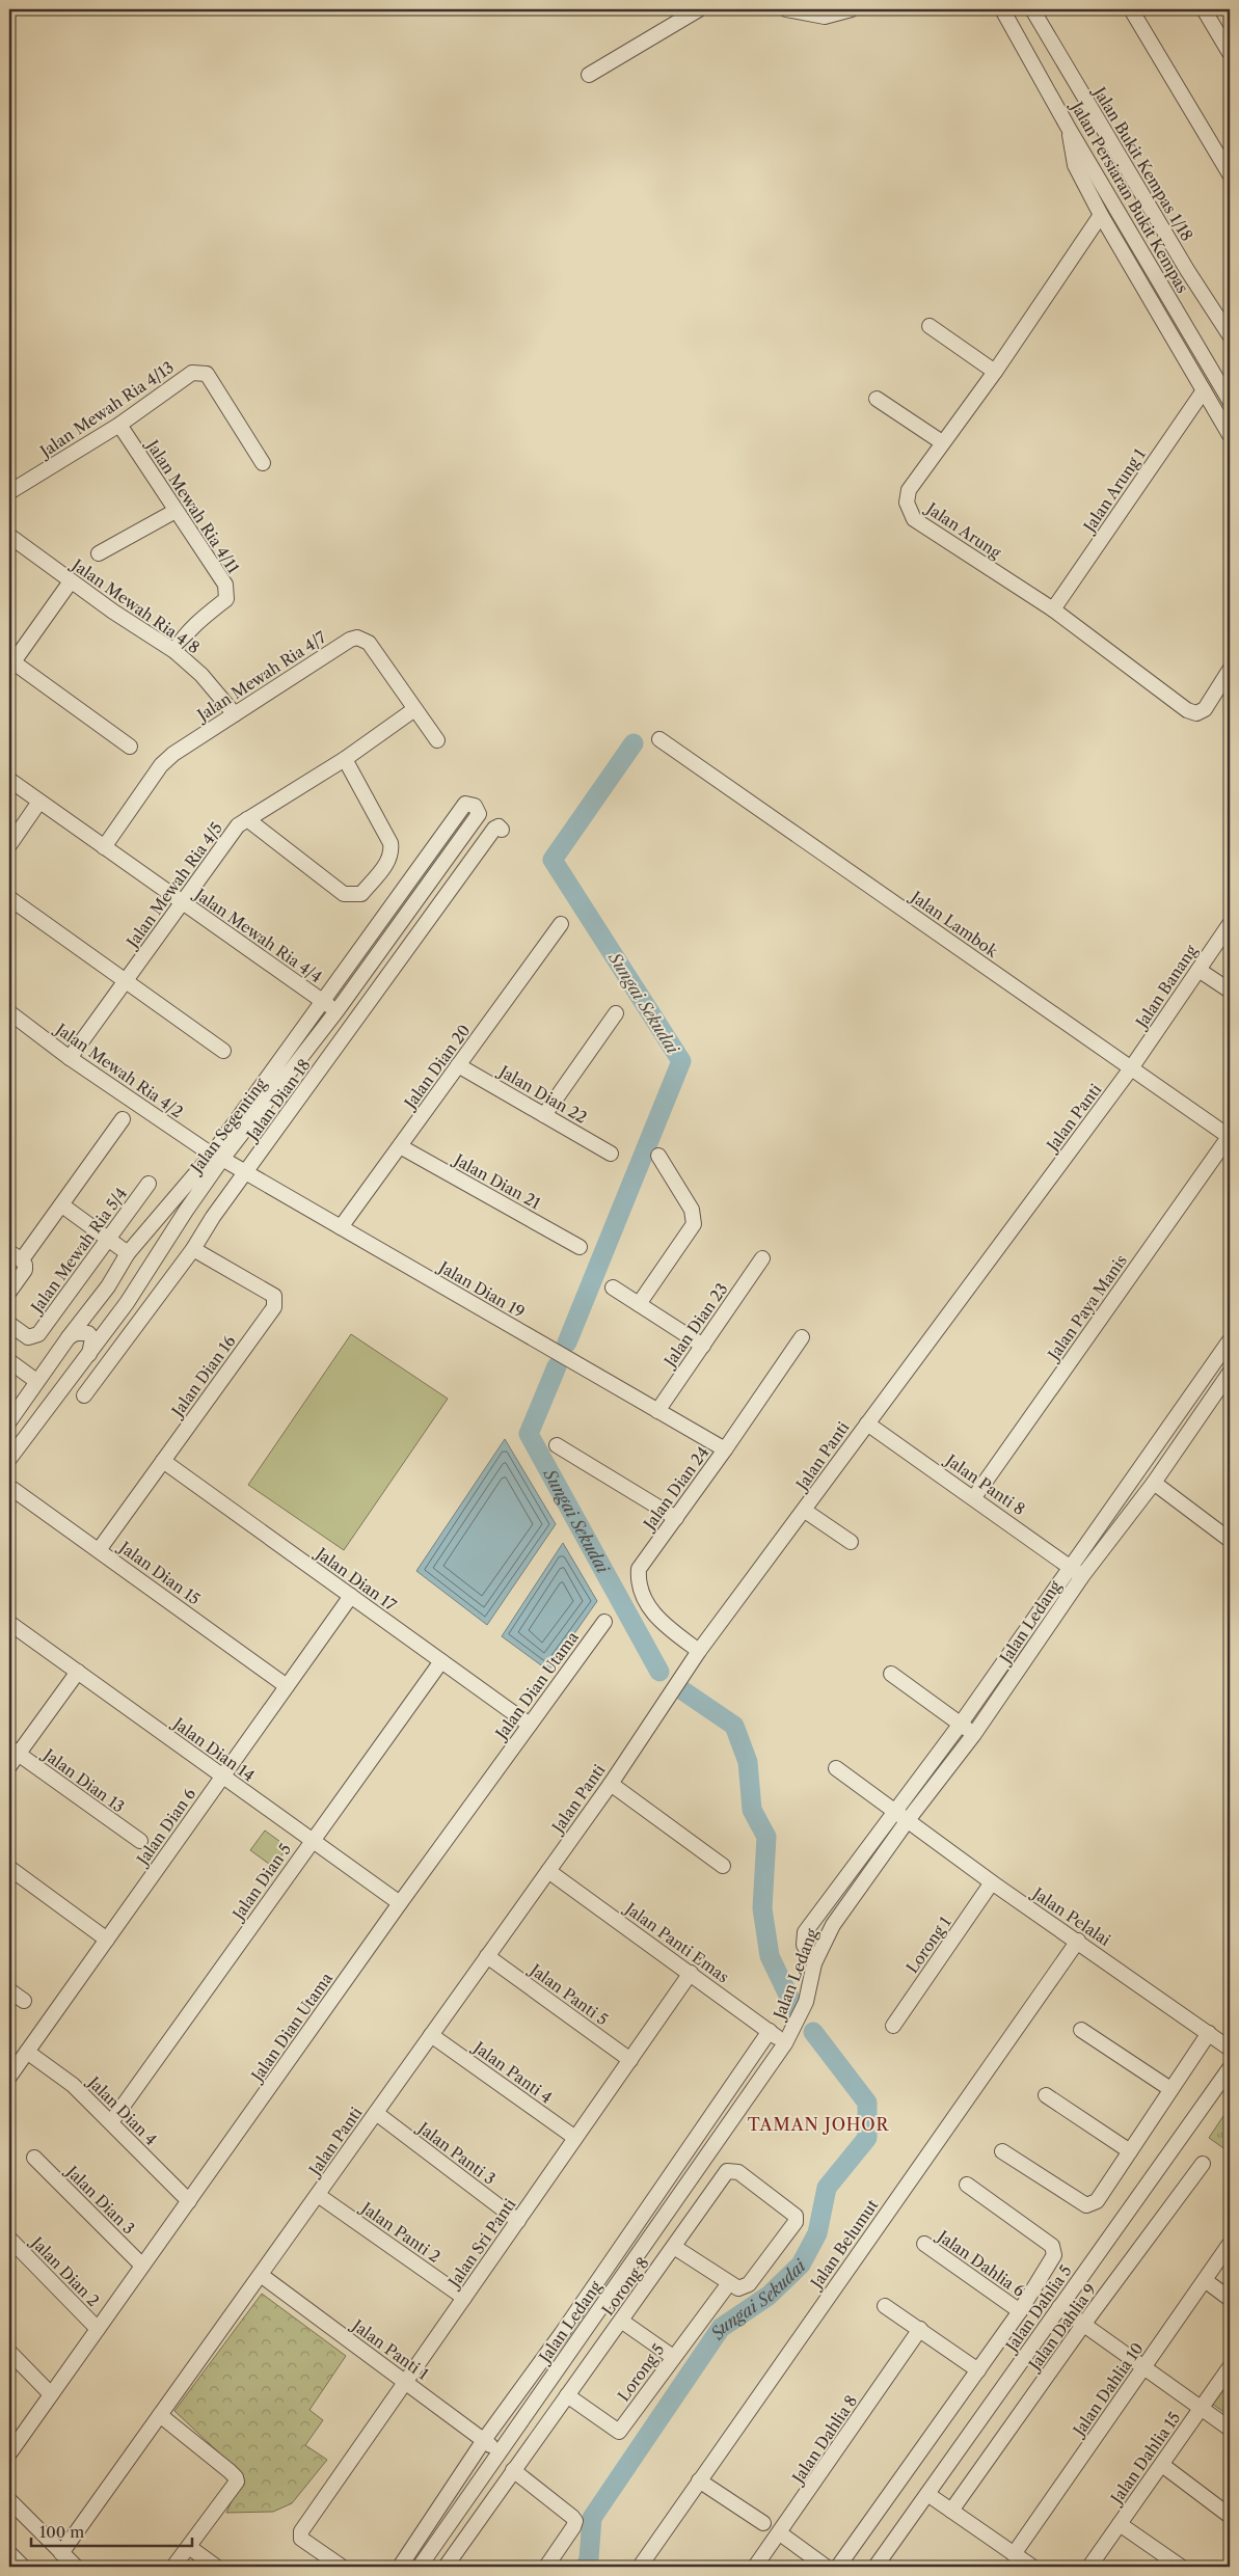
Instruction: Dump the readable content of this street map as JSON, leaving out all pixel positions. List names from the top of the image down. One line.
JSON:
{"streets":{"street":["Jalan Bukit Kempas 1/18","Jalan Persiaran Bukit Kempas","Jalan Mewah Ria 4/13","Jalan Arung 1","Jalan Mewah Ria 4/11","Jalan Arung","Jalan Mewah Ria 4/8","Jalan Mewah Ria 4/7","Jalan Mewah Ria 4/5","Jalan Lambok","Jalan Mewah Ria 4/4","Jalan Banang","Jalan Dian 20","Jalan Mewah Ria 4/2","Jalan Dian 22","Jalan Dian 18","Jalan Panti","Jalan Segenting","Jalan Dian 21","Jalan Mewah Ria 5/4","Jalan Dian 19","Jalan Paya Manis","Jalan Dian 23","Jalan Dian 16","Jalan Panti 8","Jalan Dian 24","Jalan Dian 15","Jalan Dian 17","Jalan Ledang","Jalan Dian Utama","Jalan Dian 14","Jalan Dian 13","Jalan Dian 6","Jalan Dian 5","Jalan Pelalai","Jalan Panti Emas","Lorong 1","Jalan Panti 5","Jalan Panti 4","Jalan Dian 4","Jalan Panti 3","Jalan Dian 3","Jalan Panti 2","Jalan Sri Panti","Jalan Belumut","Jalan Dahlia 6","Jalan Dian 2","Lorong 8","Jalan Dahlia 5","Jalan Dahlia 9","Jalan Panti 1","Lorong 5","Jalan Dahlia 10","Jalan Dahlia 8","Jalan Dahlia 15"]},"crossings":[["Jalan Mewah Ria 4/13","Jalan Mewah Ria 4/11"],["Jalan Arung 1","Jalan Arung"],["Jalan Mewah Ria 4/11","Jalan Mewah Ria 4/8"],["Jalan Mewah Ria 4/8","Jalan Mewah Ria 4/7"],["Jalan Mewah Ria 4/7","Jalan Mewah Ria 4/5"],["Jalan Mewah Ria 4/7","Jalan Mewah Ria 4/4"],["Jalan Mewah Ria 4/5","Jalan Mewah Ria 4/4"],["Jalan Mewah Ria 4/5","Jalan Mewah Ria 4/2"],["Jalan Lambok","Jalan Banang"],["Jalan Lambok","Jalan Panti"],["Jalan Lambok","Jalan Paya Manis"],["Jalan Mewah Ria 4/4","Jalan Segenting"],["Jalan Banang","Jalan Panti"],["Jalan Dian 20","Jalan Dian 22"],["Jalan Dian 20","Jalan Dian 21"],["Jalan Dian 20","Jalan Dian 19"],["Jalan Mewah Ria 4/2","Jalan Segenting"],["Jalan Mewah Ria 4/2","Jalan Dian 19"],["Jalan Dian 18","Jalan Dian 19"],["Jalan Dian 18","Jalan Dian 16"],["Jalan Panti","Jalan Panti 8"],["Jalan Panti","Jalan Dian 24"],["Jalan Panti","Jalan Panti Emas"],["Jalan Panti","Jalan Panti 5"],["Jalan Panti","Jalan Panti 4"],["Jalan Panti","Jalan Panti 3"],["Jalan Panti","Jalan Panti 2"],["Jalan Panti","Jalan Panti 1"],["Jalan Segenting","Jalan Dian 19"],["Jalan Dian 19","Jalan Dian 23"],["Jalan Dian 19","Jalan Dian 24"],["Jalan Paya Manis","Jalan Panti 8"],["Jalan Dian 16","Jalan Dian 15"],["Jalan Dian 16","Jalan Dian 17"],["Jalan Panti 8","Jalan Ledang"],["Jalan Dian 15","Jalan Dian 6"],["Jalan Dian 17","Jalan Dian Utama"],["Jalan Dian 17","Jalan Dian 6"],["Jalan Dian 17","Jalan Dian 5"],["Jalan Ledang","Jalan Pelalai"],["Jalan Ledang","Jalan Panti Emas"],["Jalan Ledang","Jalan Panti 1"],["Jalan Dian Utama","Jalan Dian 14"],["Jalan Dian Utama","Jalan Dian 4"],["Jalan Dian Utama","Jalan Dian 3"],["Jalan Dian Utama","Jalan Dian 2"],["Jalan Dian 14","Jalan Dian 6"],["Jalan Dian 14","Jalan Dian 5"],["Jalan Dian 6","Jalan Dian 4"],["Jalan Dian 5","Jalan Dian 4"],["Jalan Pelalai","Lorong 1"],["Jalan Pelalai","Jalan Belumut"],["Jalan Panti Emas","Jalan Sri Panti"],["Jalan Panti 5","Jalan Sri Panti"],["Jalan Panti 4","Jalan Sri Panti"],["Jalan Panti 3","Jalan Sri Panti"],["Jalan Panti 2","Jalan Sri Panti"],["Jalan Sri Panti","Jalan Panti 1"],["Jalan Dahlia 6","Jalan Dahlia 5"],["Lorong 8","Lorong 5"]],"districts":["TAMAN JOHOR"],"water":["Sungai Sekudai"],"scale_bar":"100 m"}
